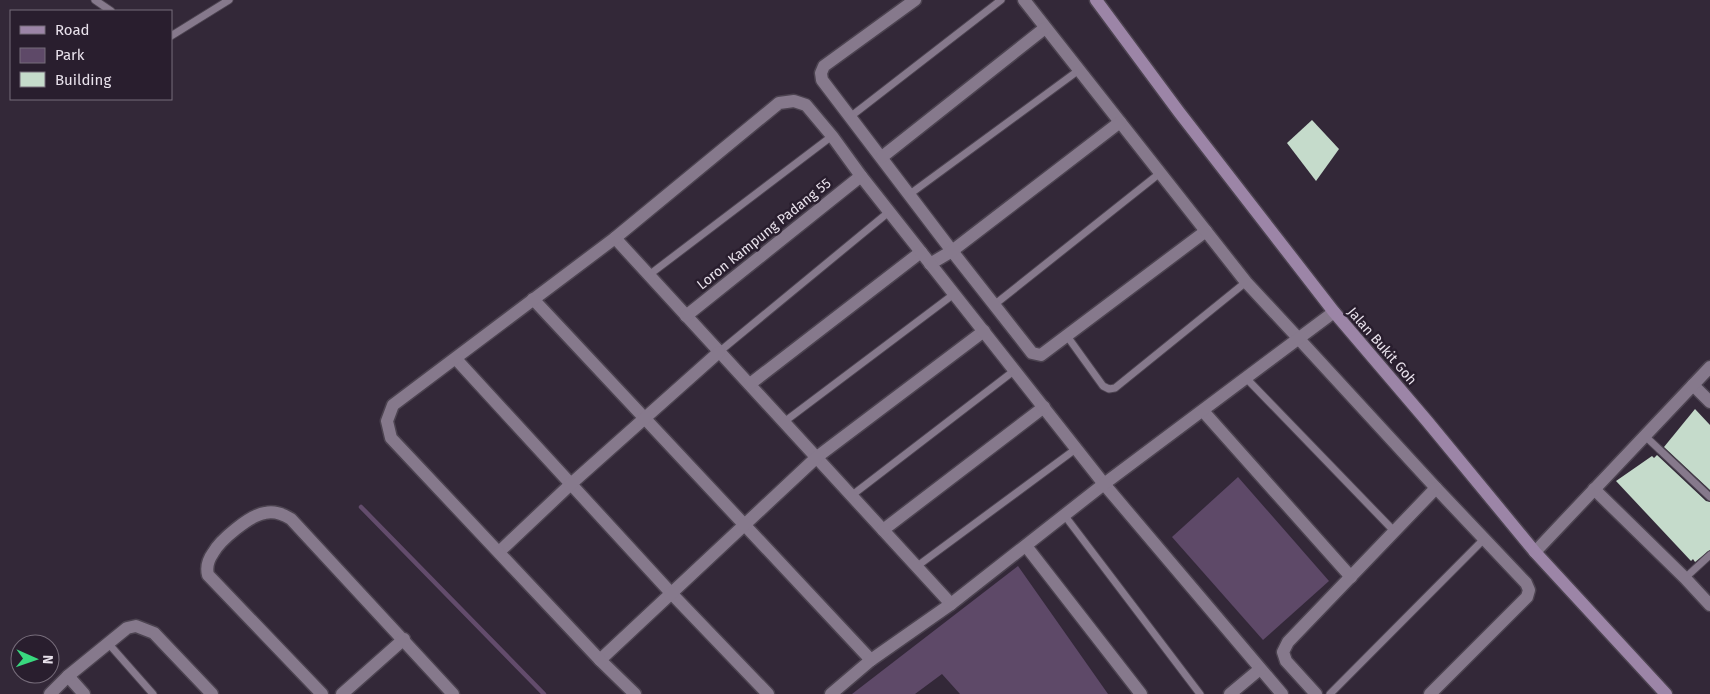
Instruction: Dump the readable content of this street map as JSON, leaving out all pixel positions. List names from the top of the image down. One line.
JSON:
{"streets":{"main road":["Jalan Bukit Goh"],"street":["Loron Kampung Padang 55"]},"legend":["Road","Park","Building"],"north":"right"}
